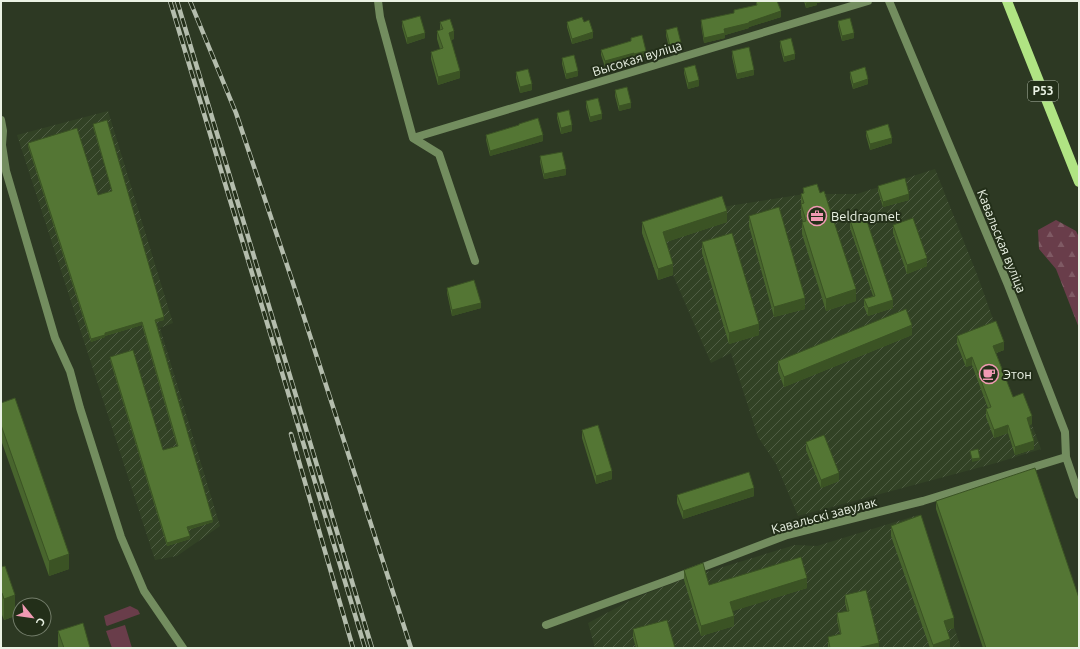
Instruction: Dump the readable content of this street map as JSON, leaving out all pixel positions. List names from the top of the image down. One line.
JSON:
{"streets":{"main road":["Р53"],"street":["Высокая вуліца","Кавальская вуліца","Кавальскі завулак"]},"crossings":[["Кавальская вуліца","Кавальскі завулак"]],"places":{"office":["Beldragmet"],"cafe":["Этон"]},"north":"bottom right"}
